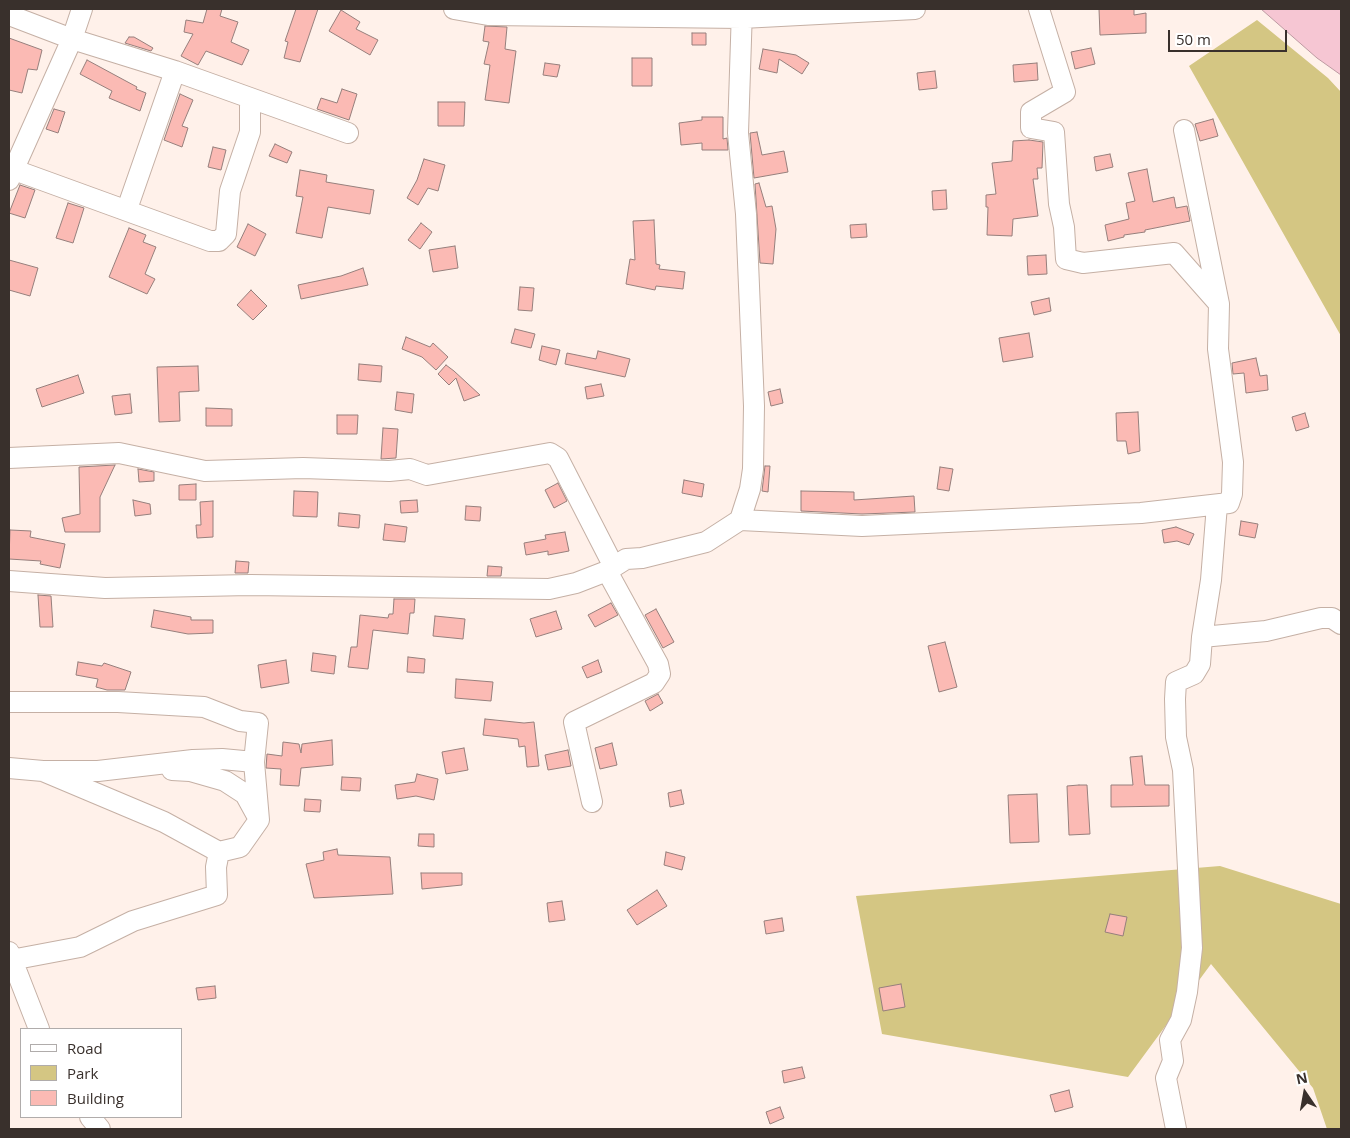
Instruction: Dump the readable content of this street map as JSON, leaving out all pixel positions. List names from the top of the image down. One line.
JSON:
{"legend":["Road","Park","Building"],"scale_bar":"50 m","north":"top"}
